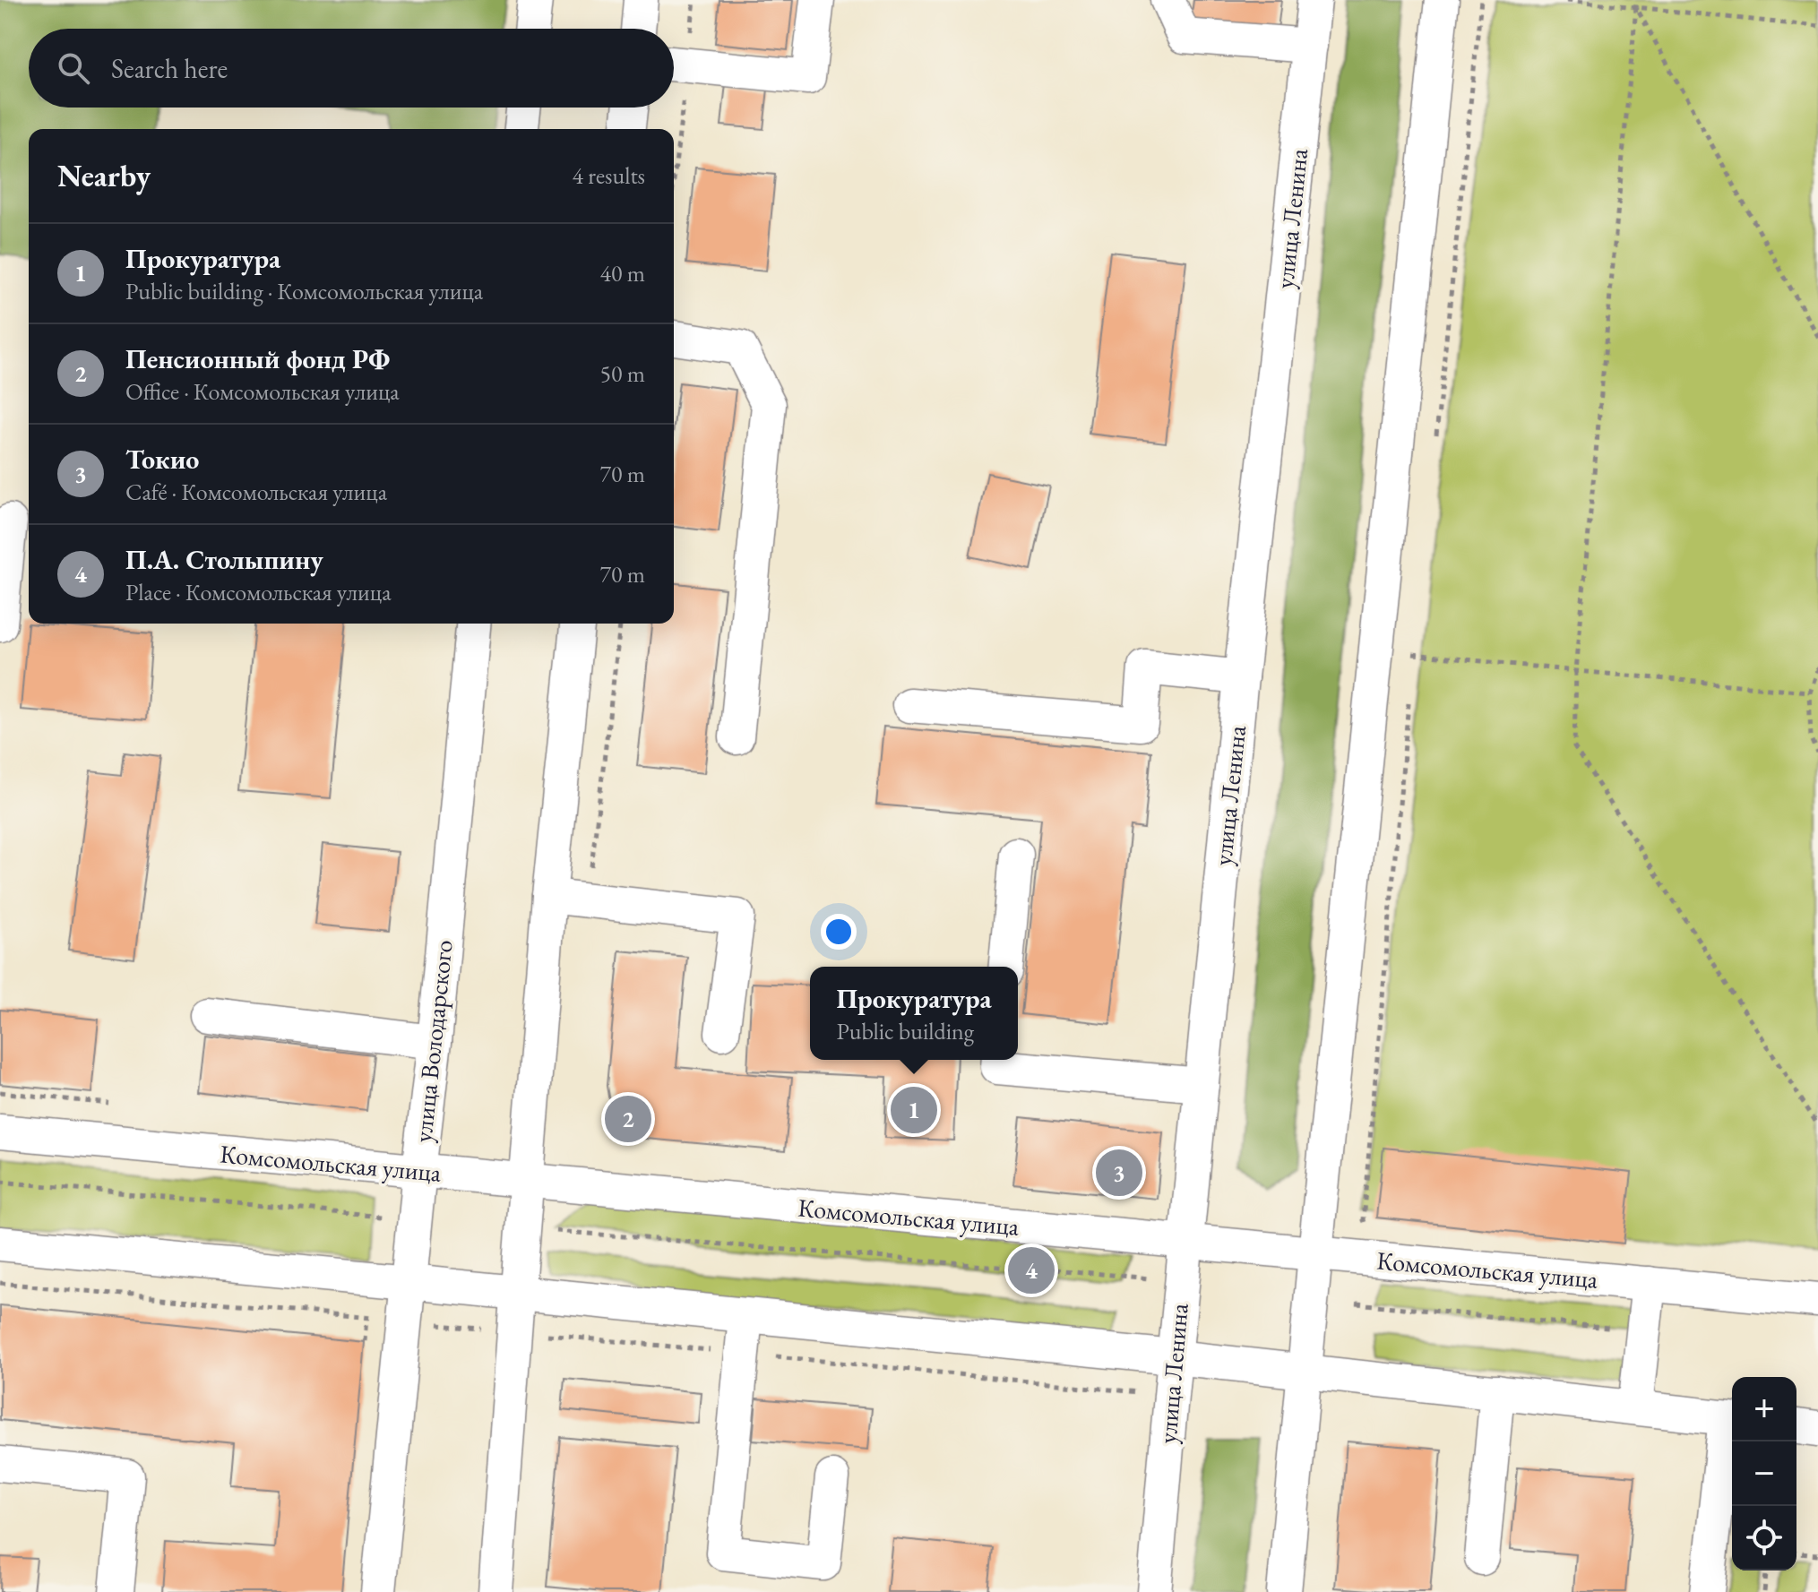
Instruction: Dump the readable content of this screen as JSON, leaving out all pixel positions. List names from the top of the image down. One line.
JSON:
{"streets":{"street":["улица Ленина","улица Володарского","Комсомольская улица"]},"crossings":[["улица Ленина","Комсомольская улица"],["улица Володарского","Комсомольская улица"]],"page":{"search":"Search here","heading":["Nearby","4 results"],"list":[{"mark":"1","name":"Прокуратура","note":"Public building · Комсомольская улица","value":"40 m"},{"mark":"2","name":"Пенсионный фонд РФ","note":"Office · Комсомольская улица","value":"50 m"},{"mark":"3","name":"Токио","note":"Café · Комсомольская улица","value":"70 m"},{"mark":"4","name":"П.А. Столыпину","note":"Place · Комсомольская улица","value":"70 m"}],"popup":["Прокуратура","Public building"],"pins":["1","2","3","4"],"map_buttons":["+","−"]}}
